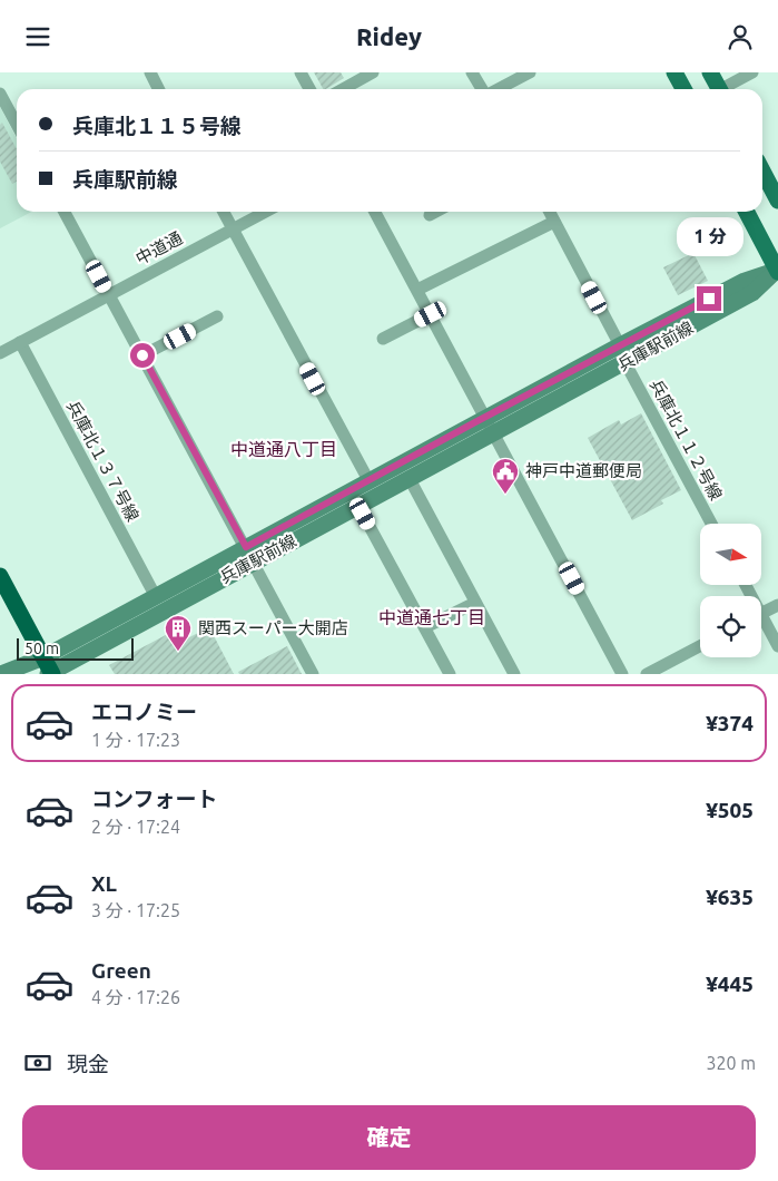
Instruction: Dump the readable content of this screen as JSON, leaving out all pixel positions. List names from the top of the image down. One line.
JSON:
{"streets":{"street":["中道通","兵庫駅前線","兵庫北１１２号線","兵庫北１３７号線"]},"crossings":[["中道通","兵庫北１３７号線"],["兵庫駅前線","兵庫北１１２号線"],["兵庫駅前線","兵庫北１３７号線"]],"districts":["中道通八丁目","中道通七丁目"],"places":{"public building":["神戸中道郵便局"],"building":["関西スーパー大開店"]},"scale_bar":"50 m","north":"right","page":{"header":"Ridey","banner":["兵庫北１１５号線","兵庫駅前線"],"bubble":"1 分","scale":"50 m","list":[{"name":"エコノミー","note":"1 分 · 17:23","value":"¥374"},{"name":"コンフォート","note":"2 分 · 17:24","value":"¥505"},{"name":"XL","note":"3 分 · 17:25","value":"¥635"},{"name":"Green","note":"4 分 · 17:26","value":"¥445"}],"pay":["現金","320 m"],"buttons":"確定"}}
